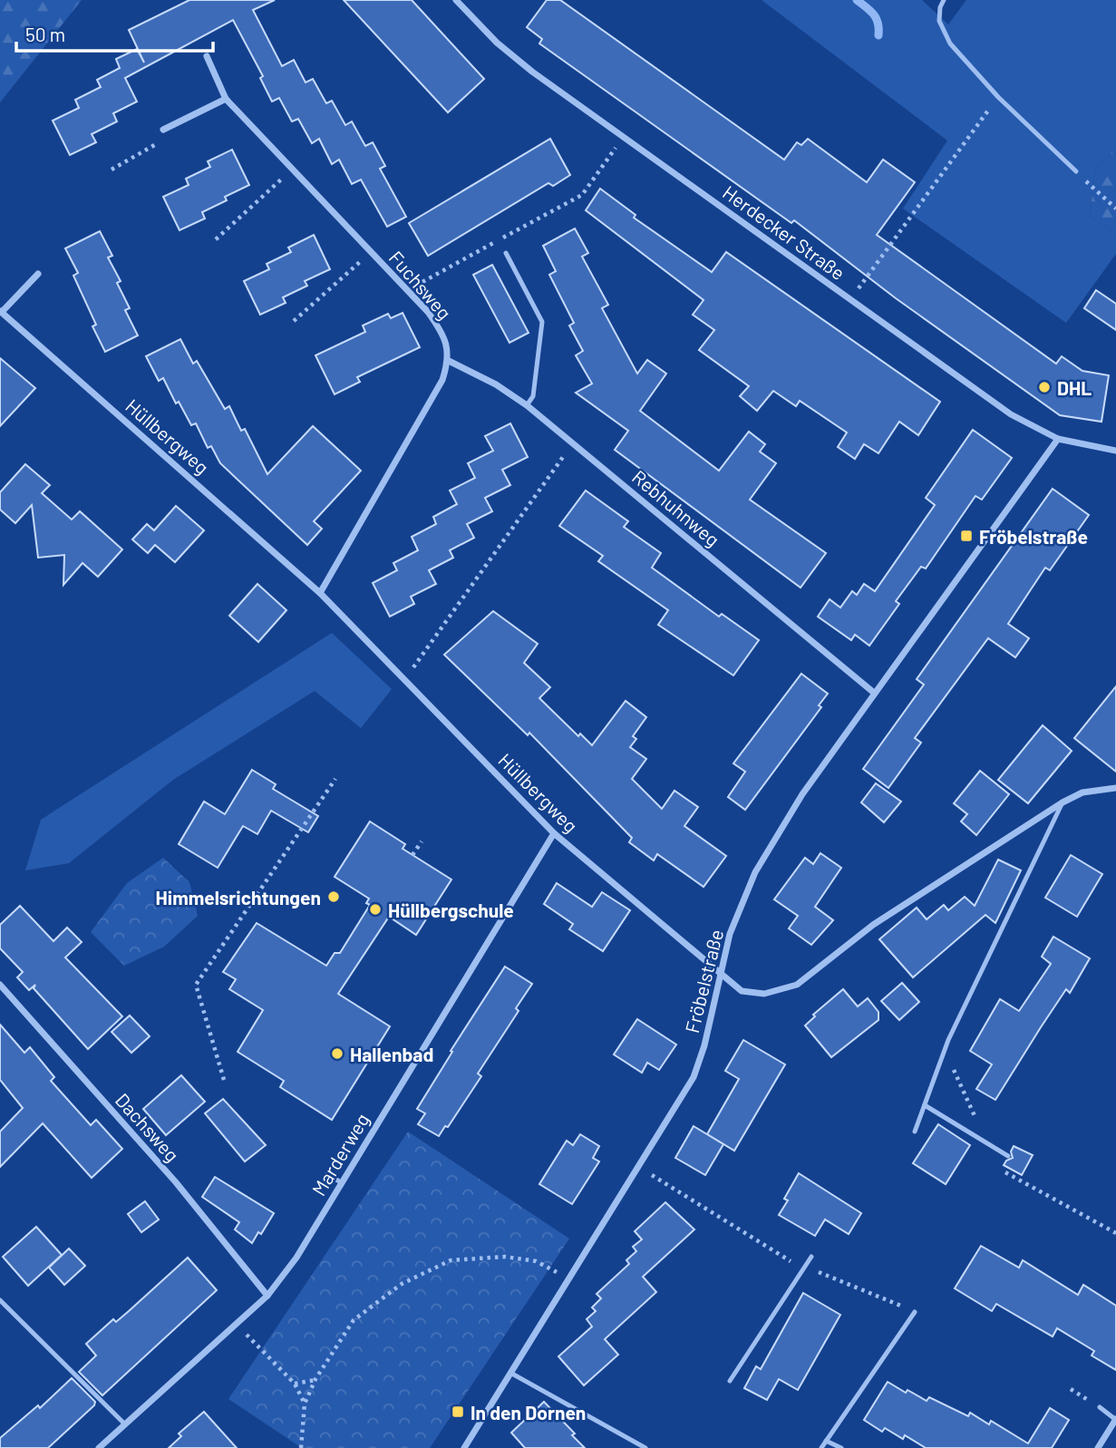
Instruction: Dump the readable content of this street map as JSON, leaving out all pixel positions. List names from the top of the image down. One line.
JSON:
{"streets":{"street":["Herdecker Straße","Fuchsweg","Hüllbergweg","Rebhuhnweg","Fröbelstraße","Dachsweg","Marderweg"]},"crossings":[["Herdecker Straße","Fröbelstraße"],["Fuchsweg","Rebhuhnweg"],["Hüllbergweg","Fröbelstraße"],["Hüllbergweg","Marderweg"],["Rebhuhnweg","Fröbelstraße"],["Dachsweg","Marderweg"]],"places":{"other":["DHL","Himmelsrichtungen","Hüllbergschule","Hallenbad"],"transit":["Fröbelstraße","In den Dornen"]},"scale_bar":"50 m"}
